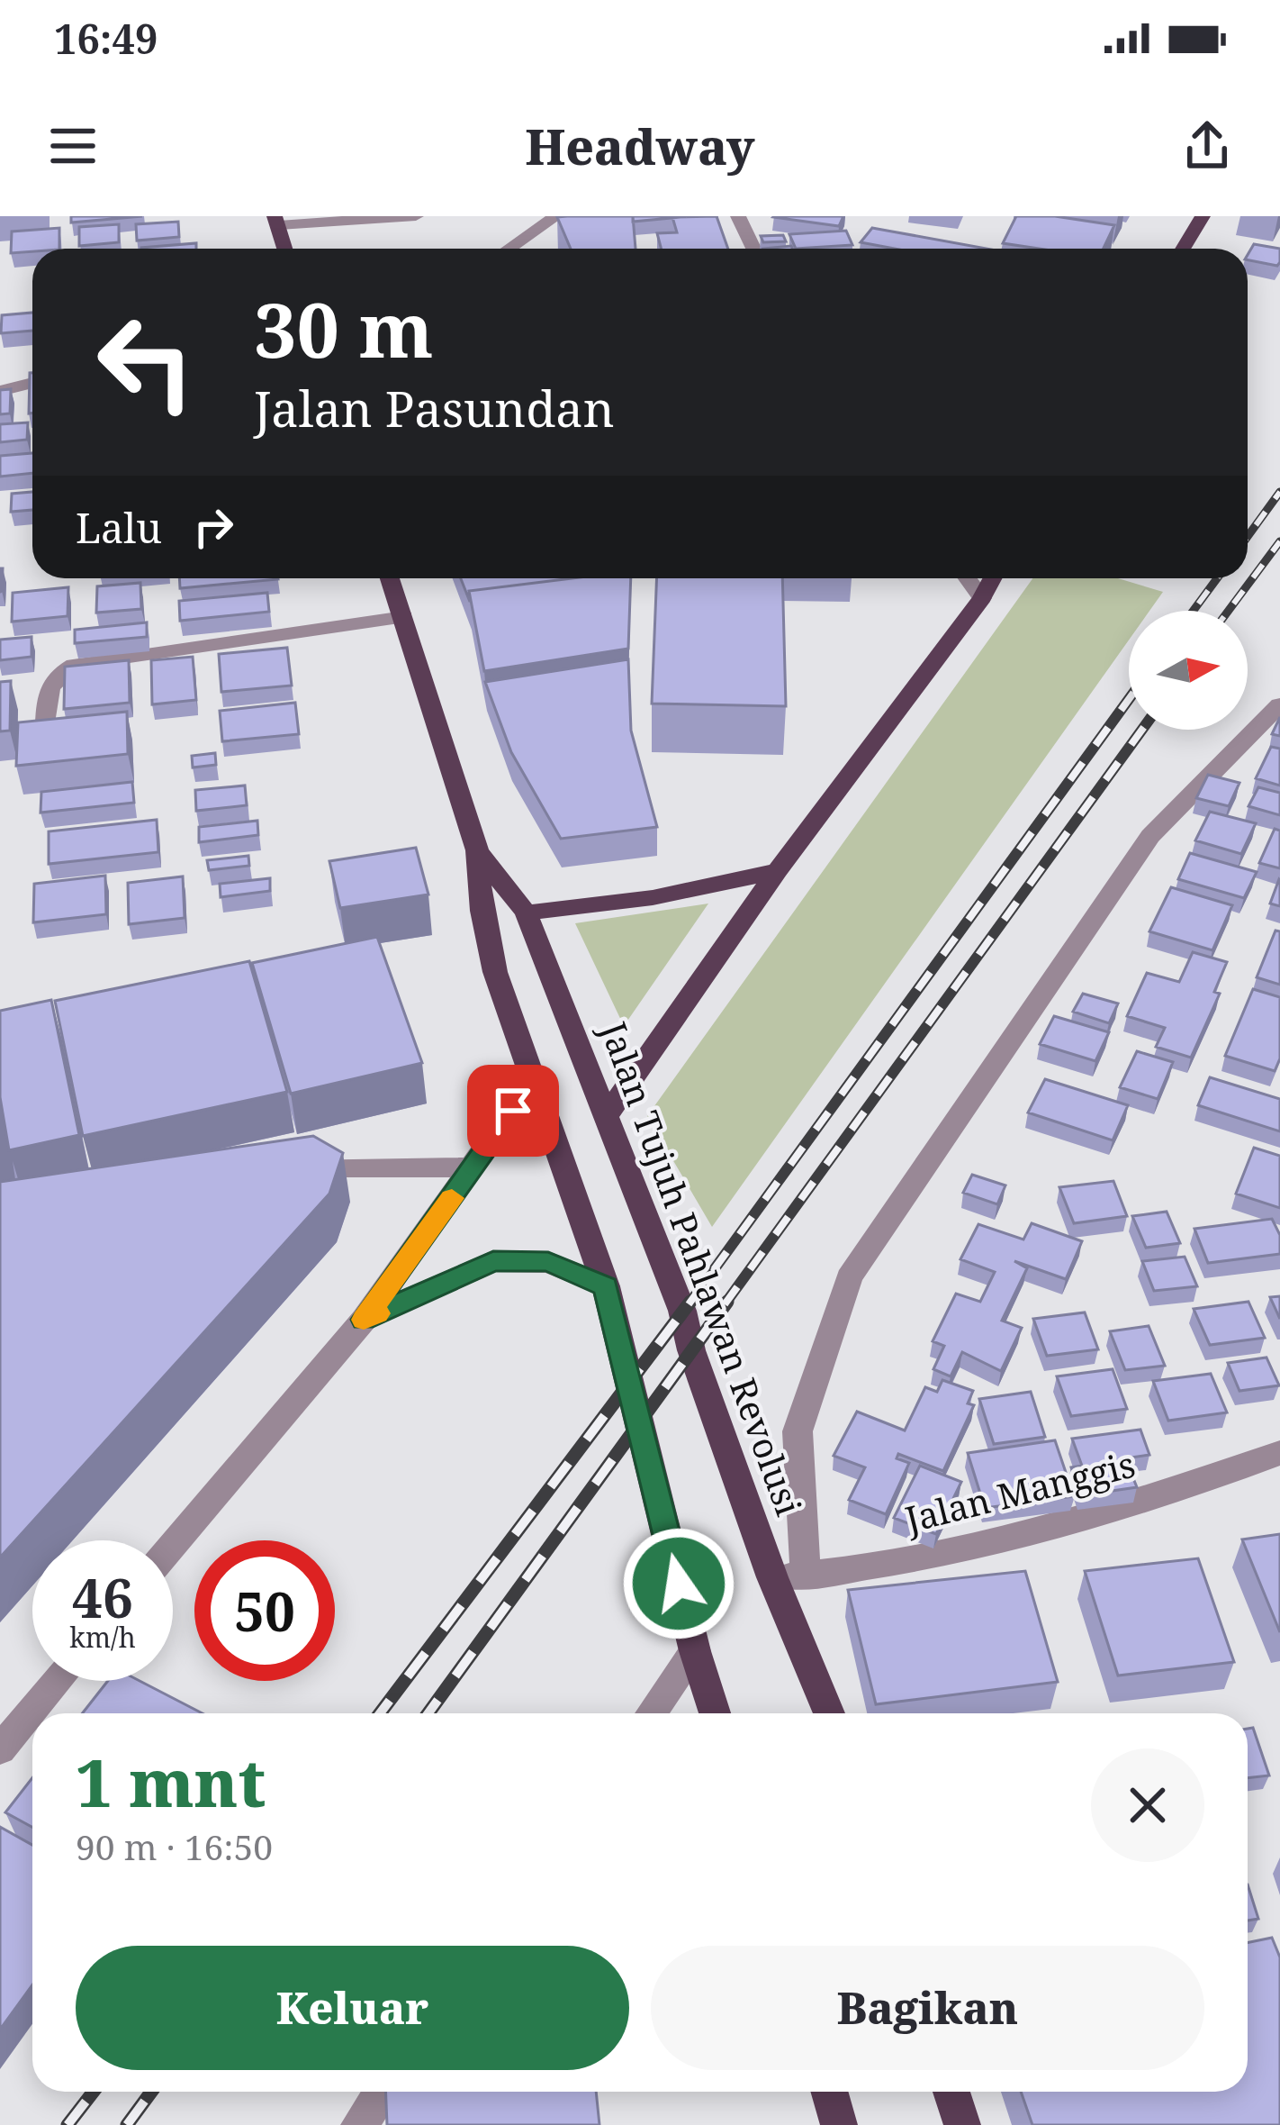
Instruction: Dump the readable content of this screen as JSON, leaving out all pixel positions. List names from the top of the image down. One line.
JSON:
{"streets":{"main road":["Jalan Tujuh Pahlawan Revolusi"],"street":["Jalan Manggis"]},"crossings":[["Jalan Tujuh Pahlawan Revolusi","Jalan Manggis"]],"north":"right","page":{"status":"16:49","header":"Headway","turn":["30 m","Jalan Pasundan"],"then":"Lalu","speed":"46 km/h","limit":"50","heading":["1 mnt","90 m · 16:50"],"buttons":["Keluar","Bagikan"]}}
